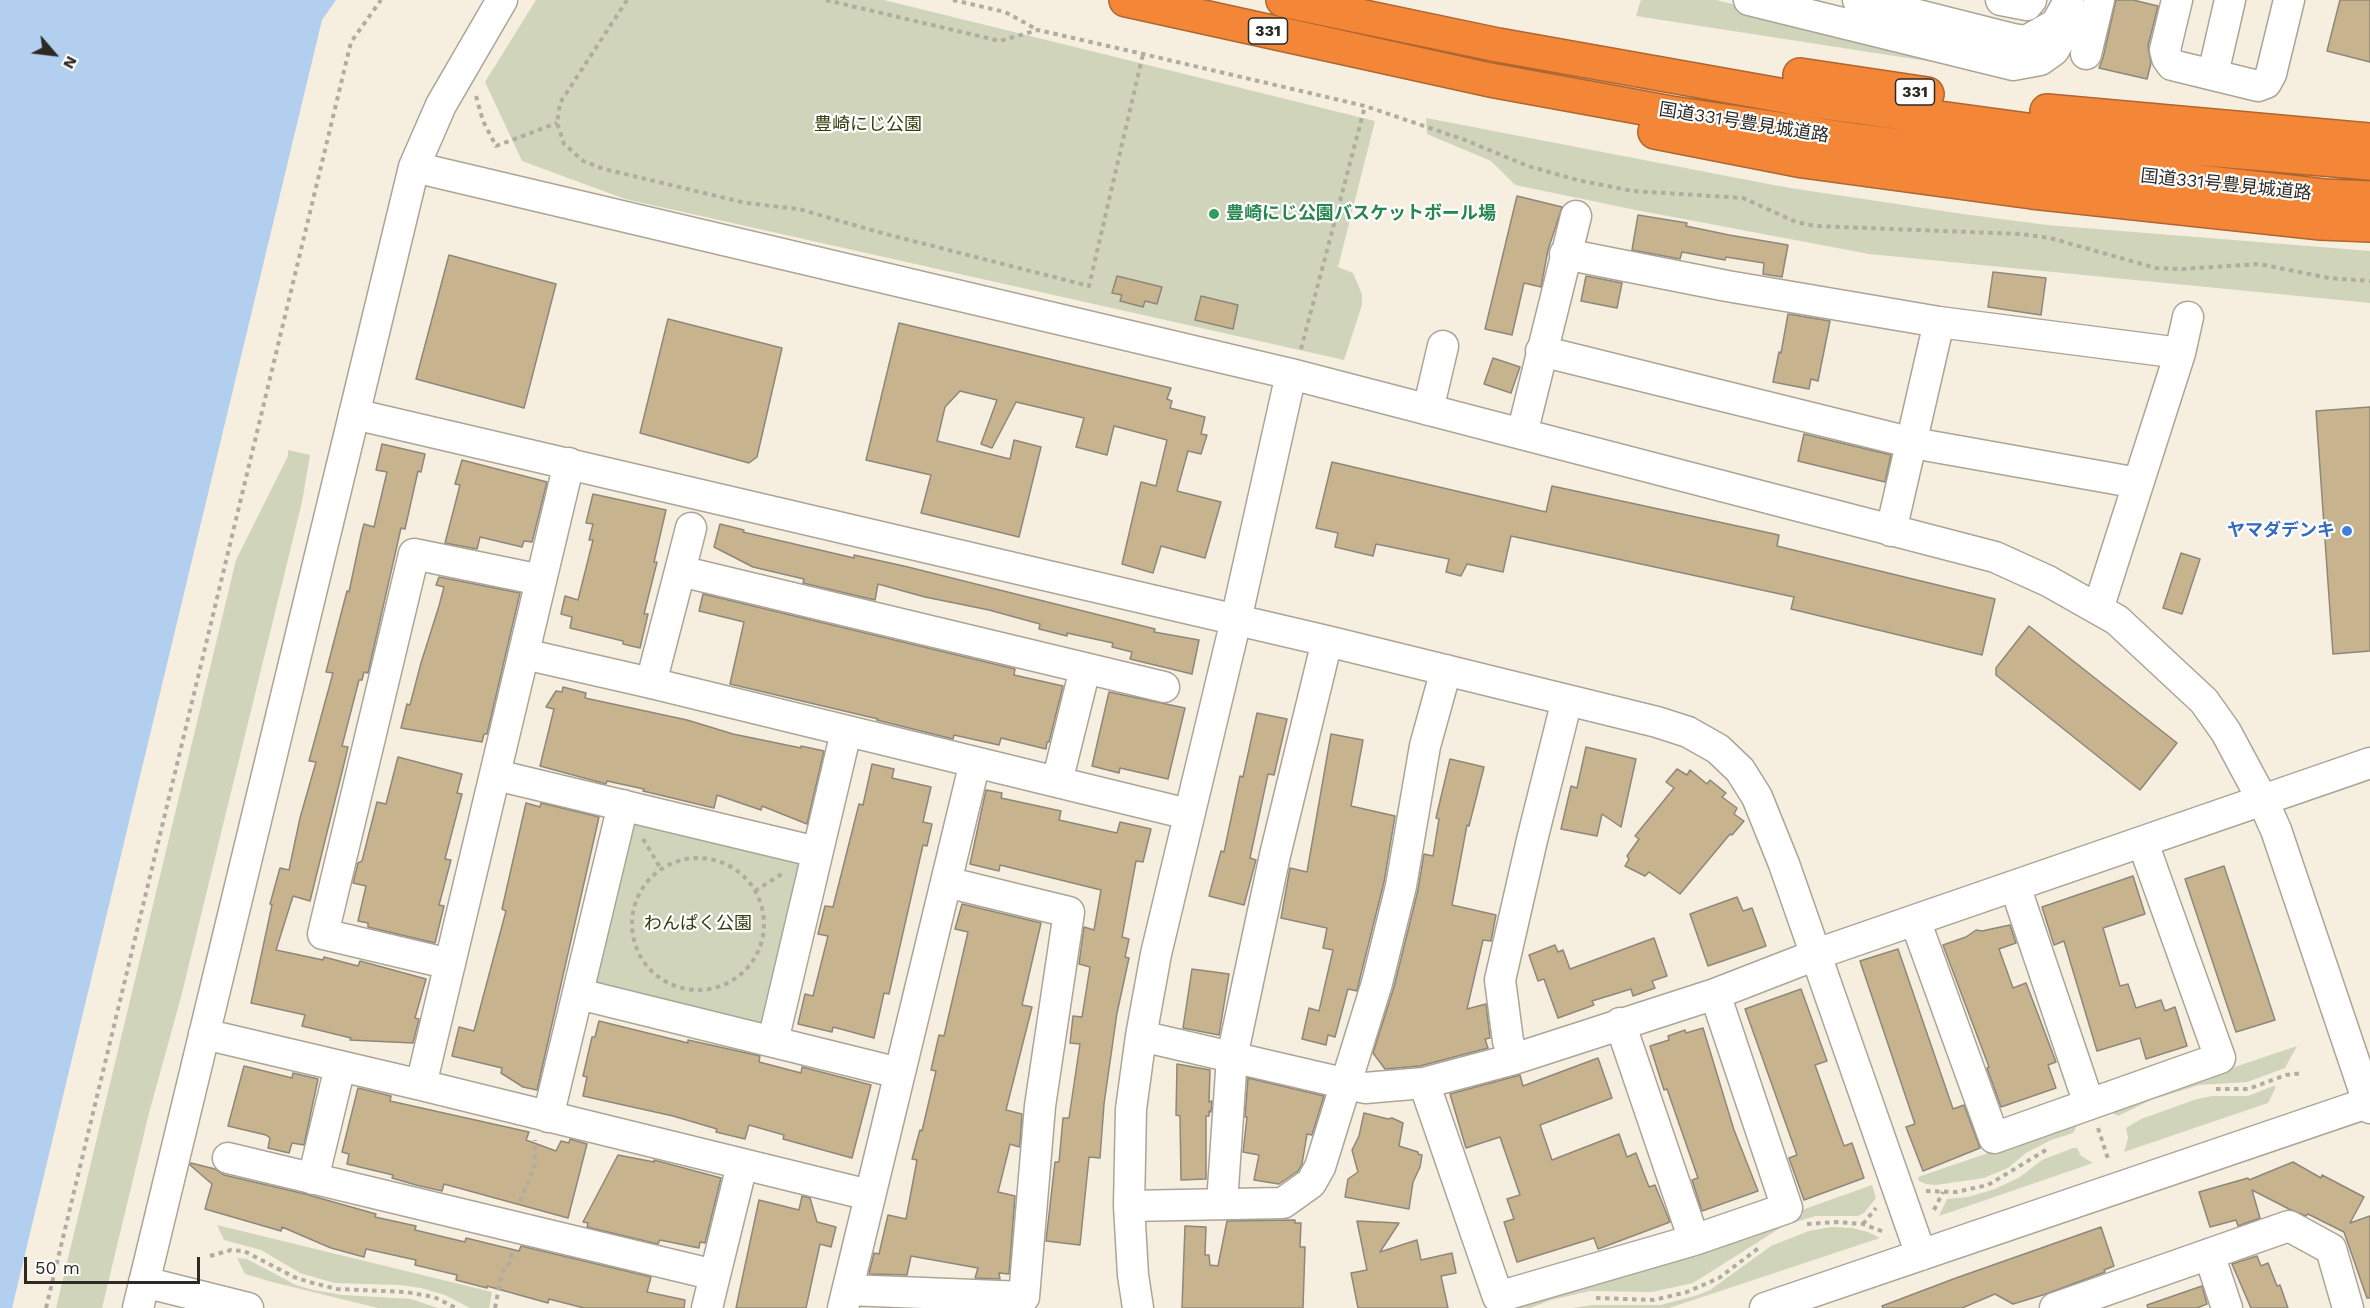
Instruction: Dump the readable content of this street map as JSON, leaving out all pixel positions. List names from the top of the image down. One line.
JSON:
{"streets":{"highway":["331","国道331号豊見城道路"]},"parks":["豊崎にじ公園","わんぱく公園"],"places":["豊崎にじ公園バスケットボール場","ヤマダデンキ"],"scale_bar":"50 m","north":"bottom right"}
